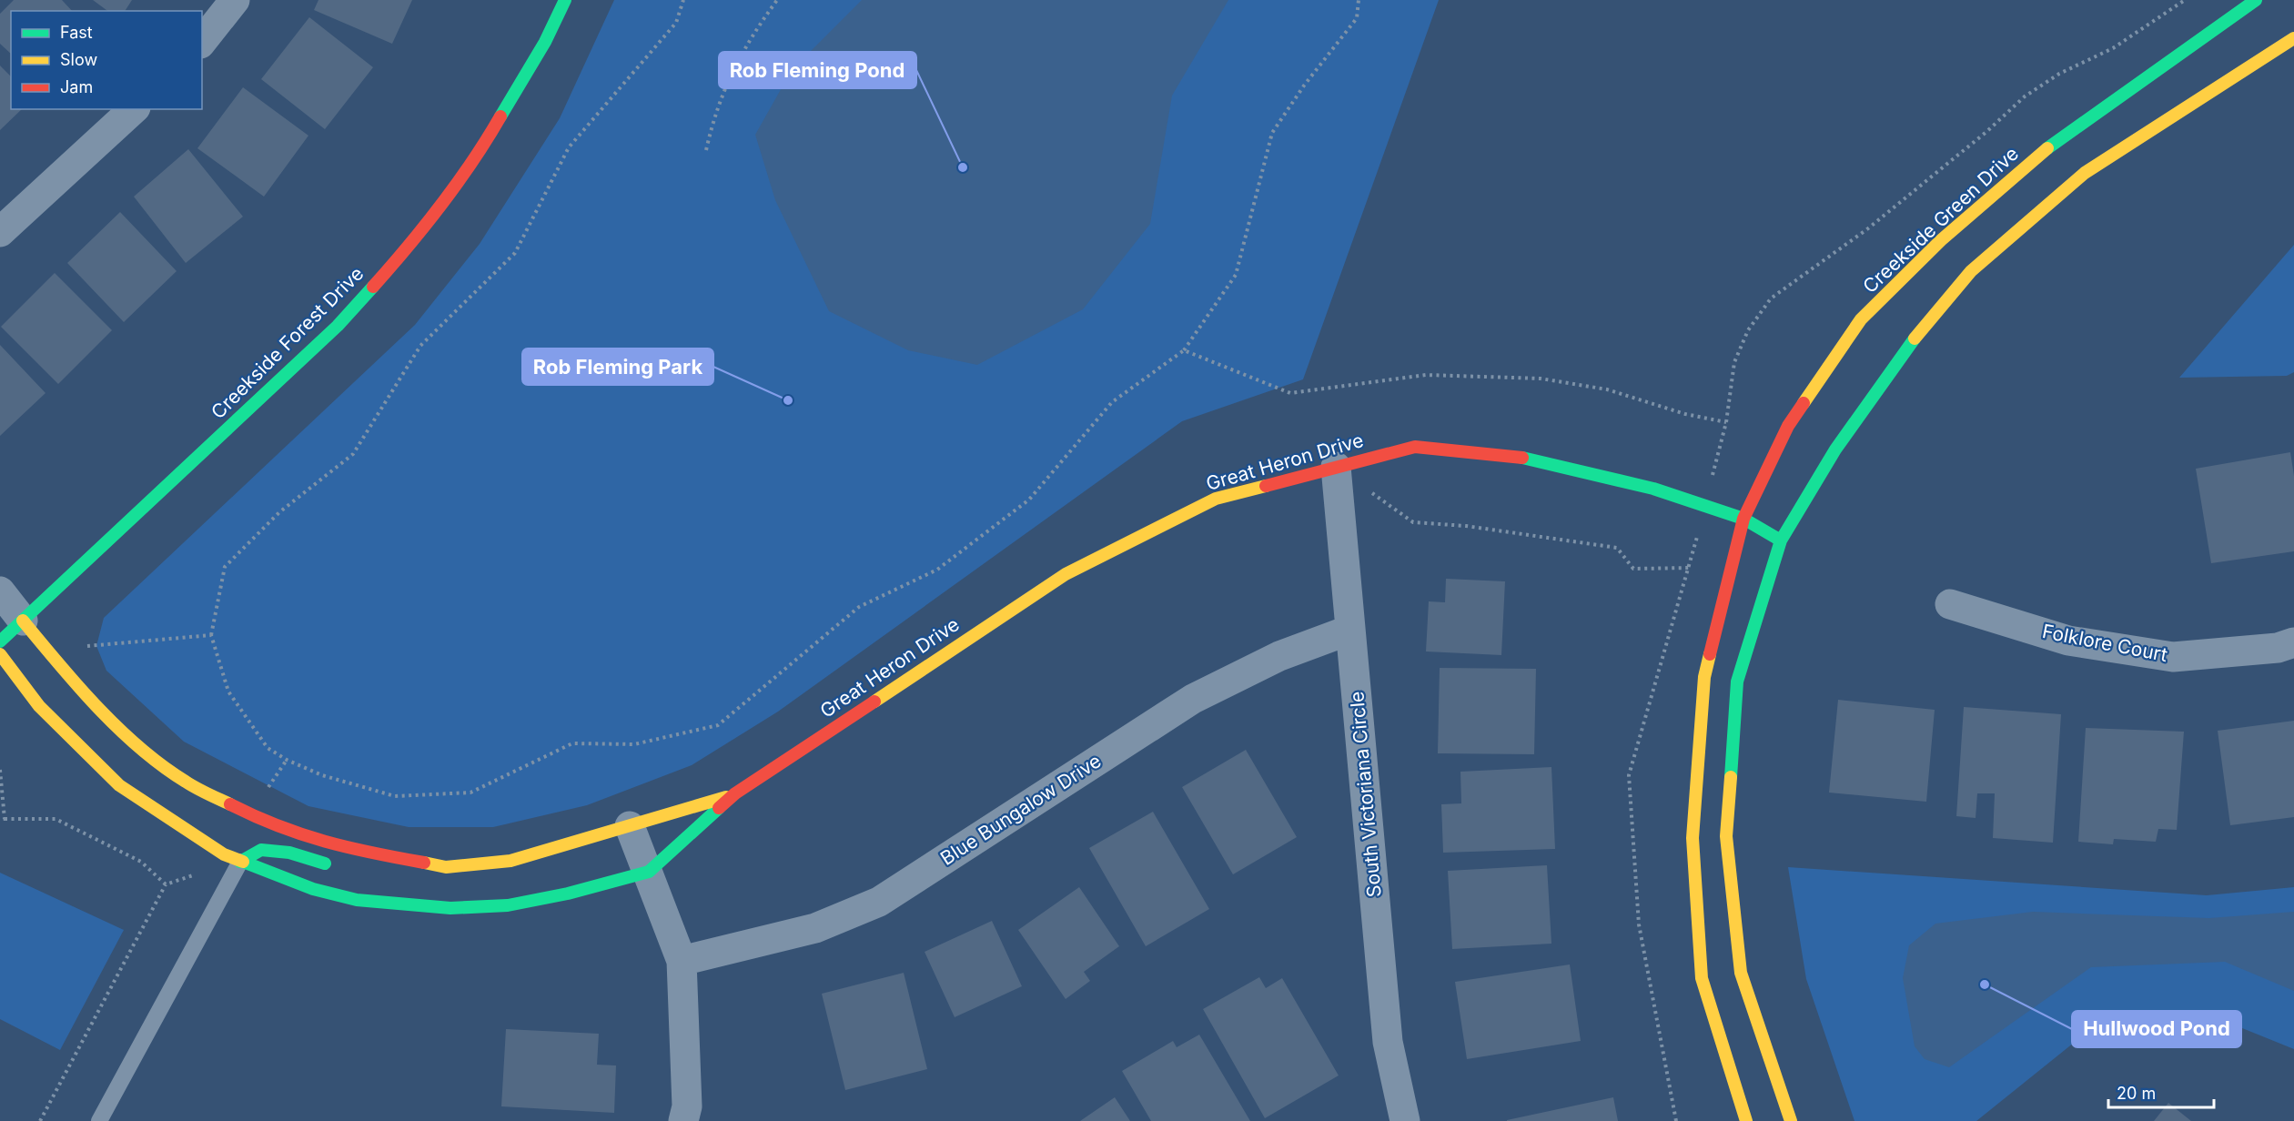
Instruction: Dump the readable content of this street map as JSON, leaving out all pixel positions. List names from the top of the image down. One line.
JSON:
{"streets":{"main road":["Creekside Green Drive","Creekside Forest Drive","Great Heron Drive"],"street":["Folklore Court","South Victoriana Circle","Blue Bungalow Drive"]},"crossings":[["Creekside Green Drive","Great Heron Drive"],["Creekside Forest Drive","Great Heron Drive"],["Great Heron Drive","South Victoriana Circle"],["South Victoriana Circle","Blue Bungalow Drive"]],"places":["Rob Fleming Pond","Rob Fleming Park","Hullwood Pond"],"legend":["Fast","Slow","Jam"],"scale_bar":"20 m"}
